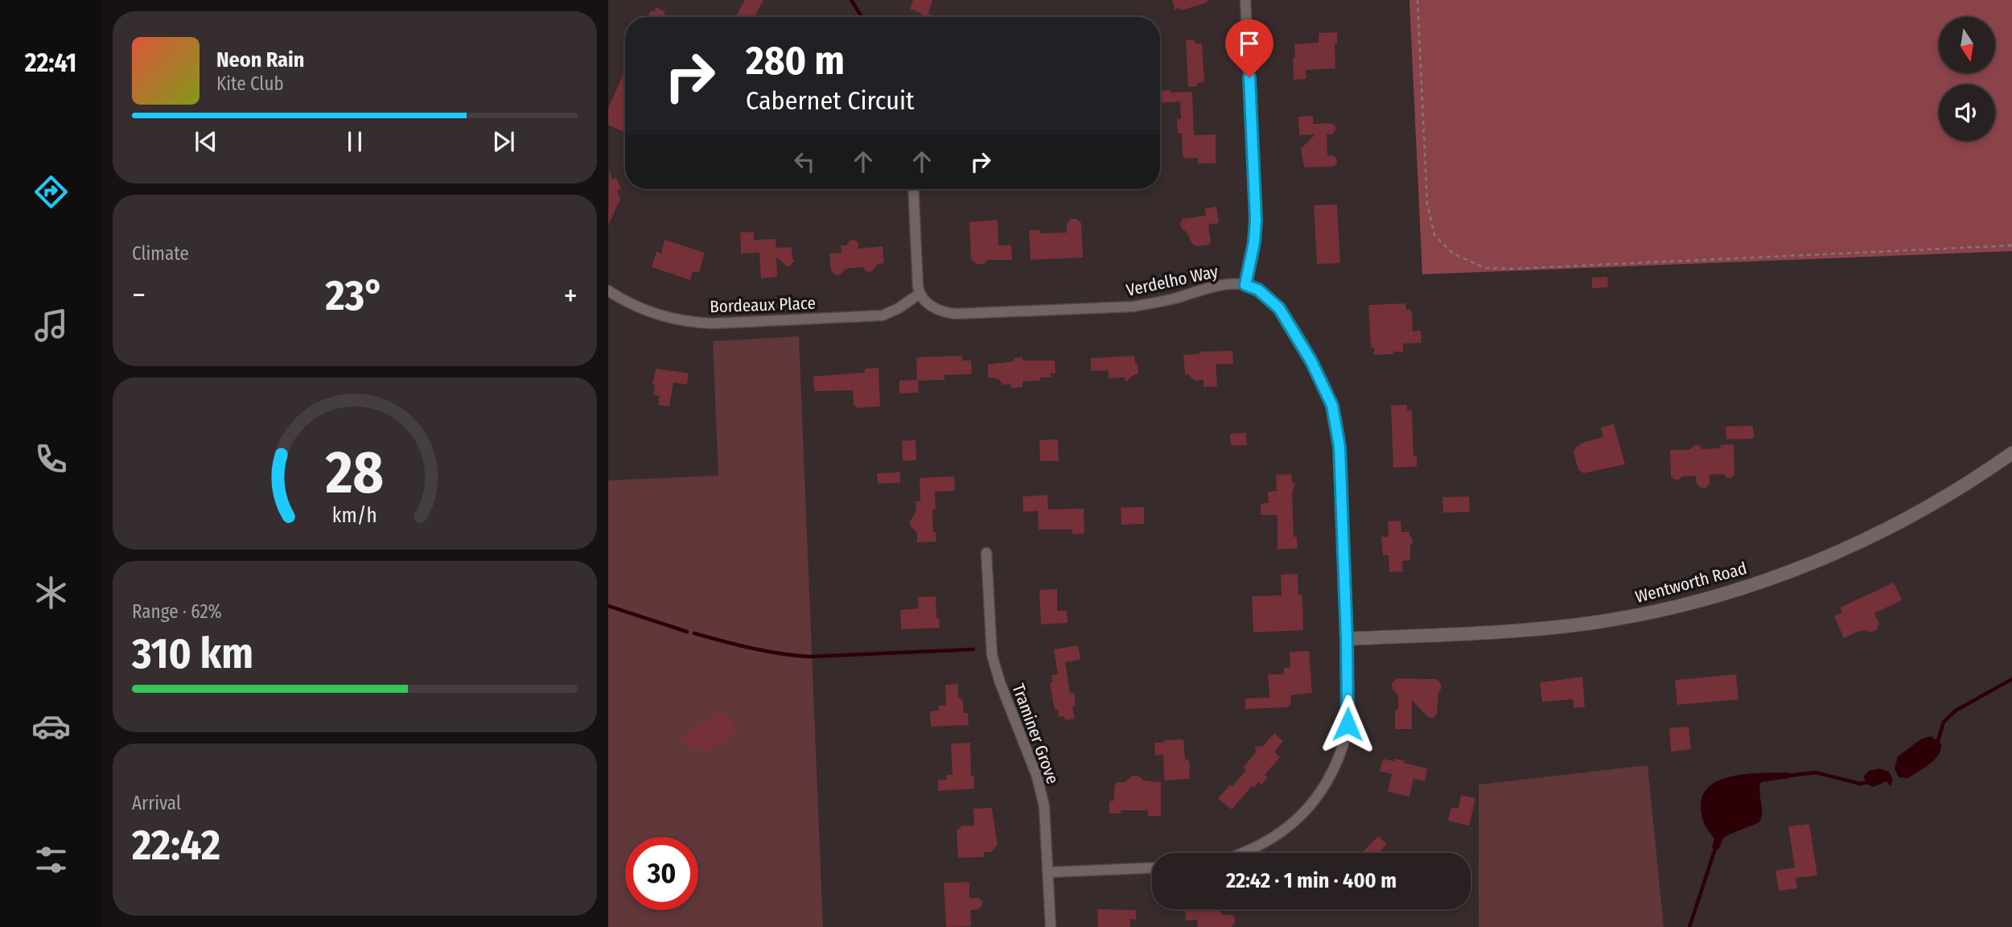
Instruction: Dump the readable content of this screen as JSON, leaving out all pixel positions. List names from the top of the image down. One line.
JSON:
{"streets":{"street":["Verdelho Way","Bordeaux Place","Wentworth Road","Traminer Grove"]},"crossings":[["Verdelho Way","Bordeaux Place"]],"north":"bottom","page":{"tabs":"22:41","turn":["280 m","Cabernet Circuit"],"song":["Neon Rain","Kite Club"],"tile":["Climate",["Range · 62%","310 km"],["Arrival","22:42"]],"heat":["−","23°","+"],"limit":"30","trip":"22:42 · 1 min · 400 m","gauge":["28","km/h"]}}
